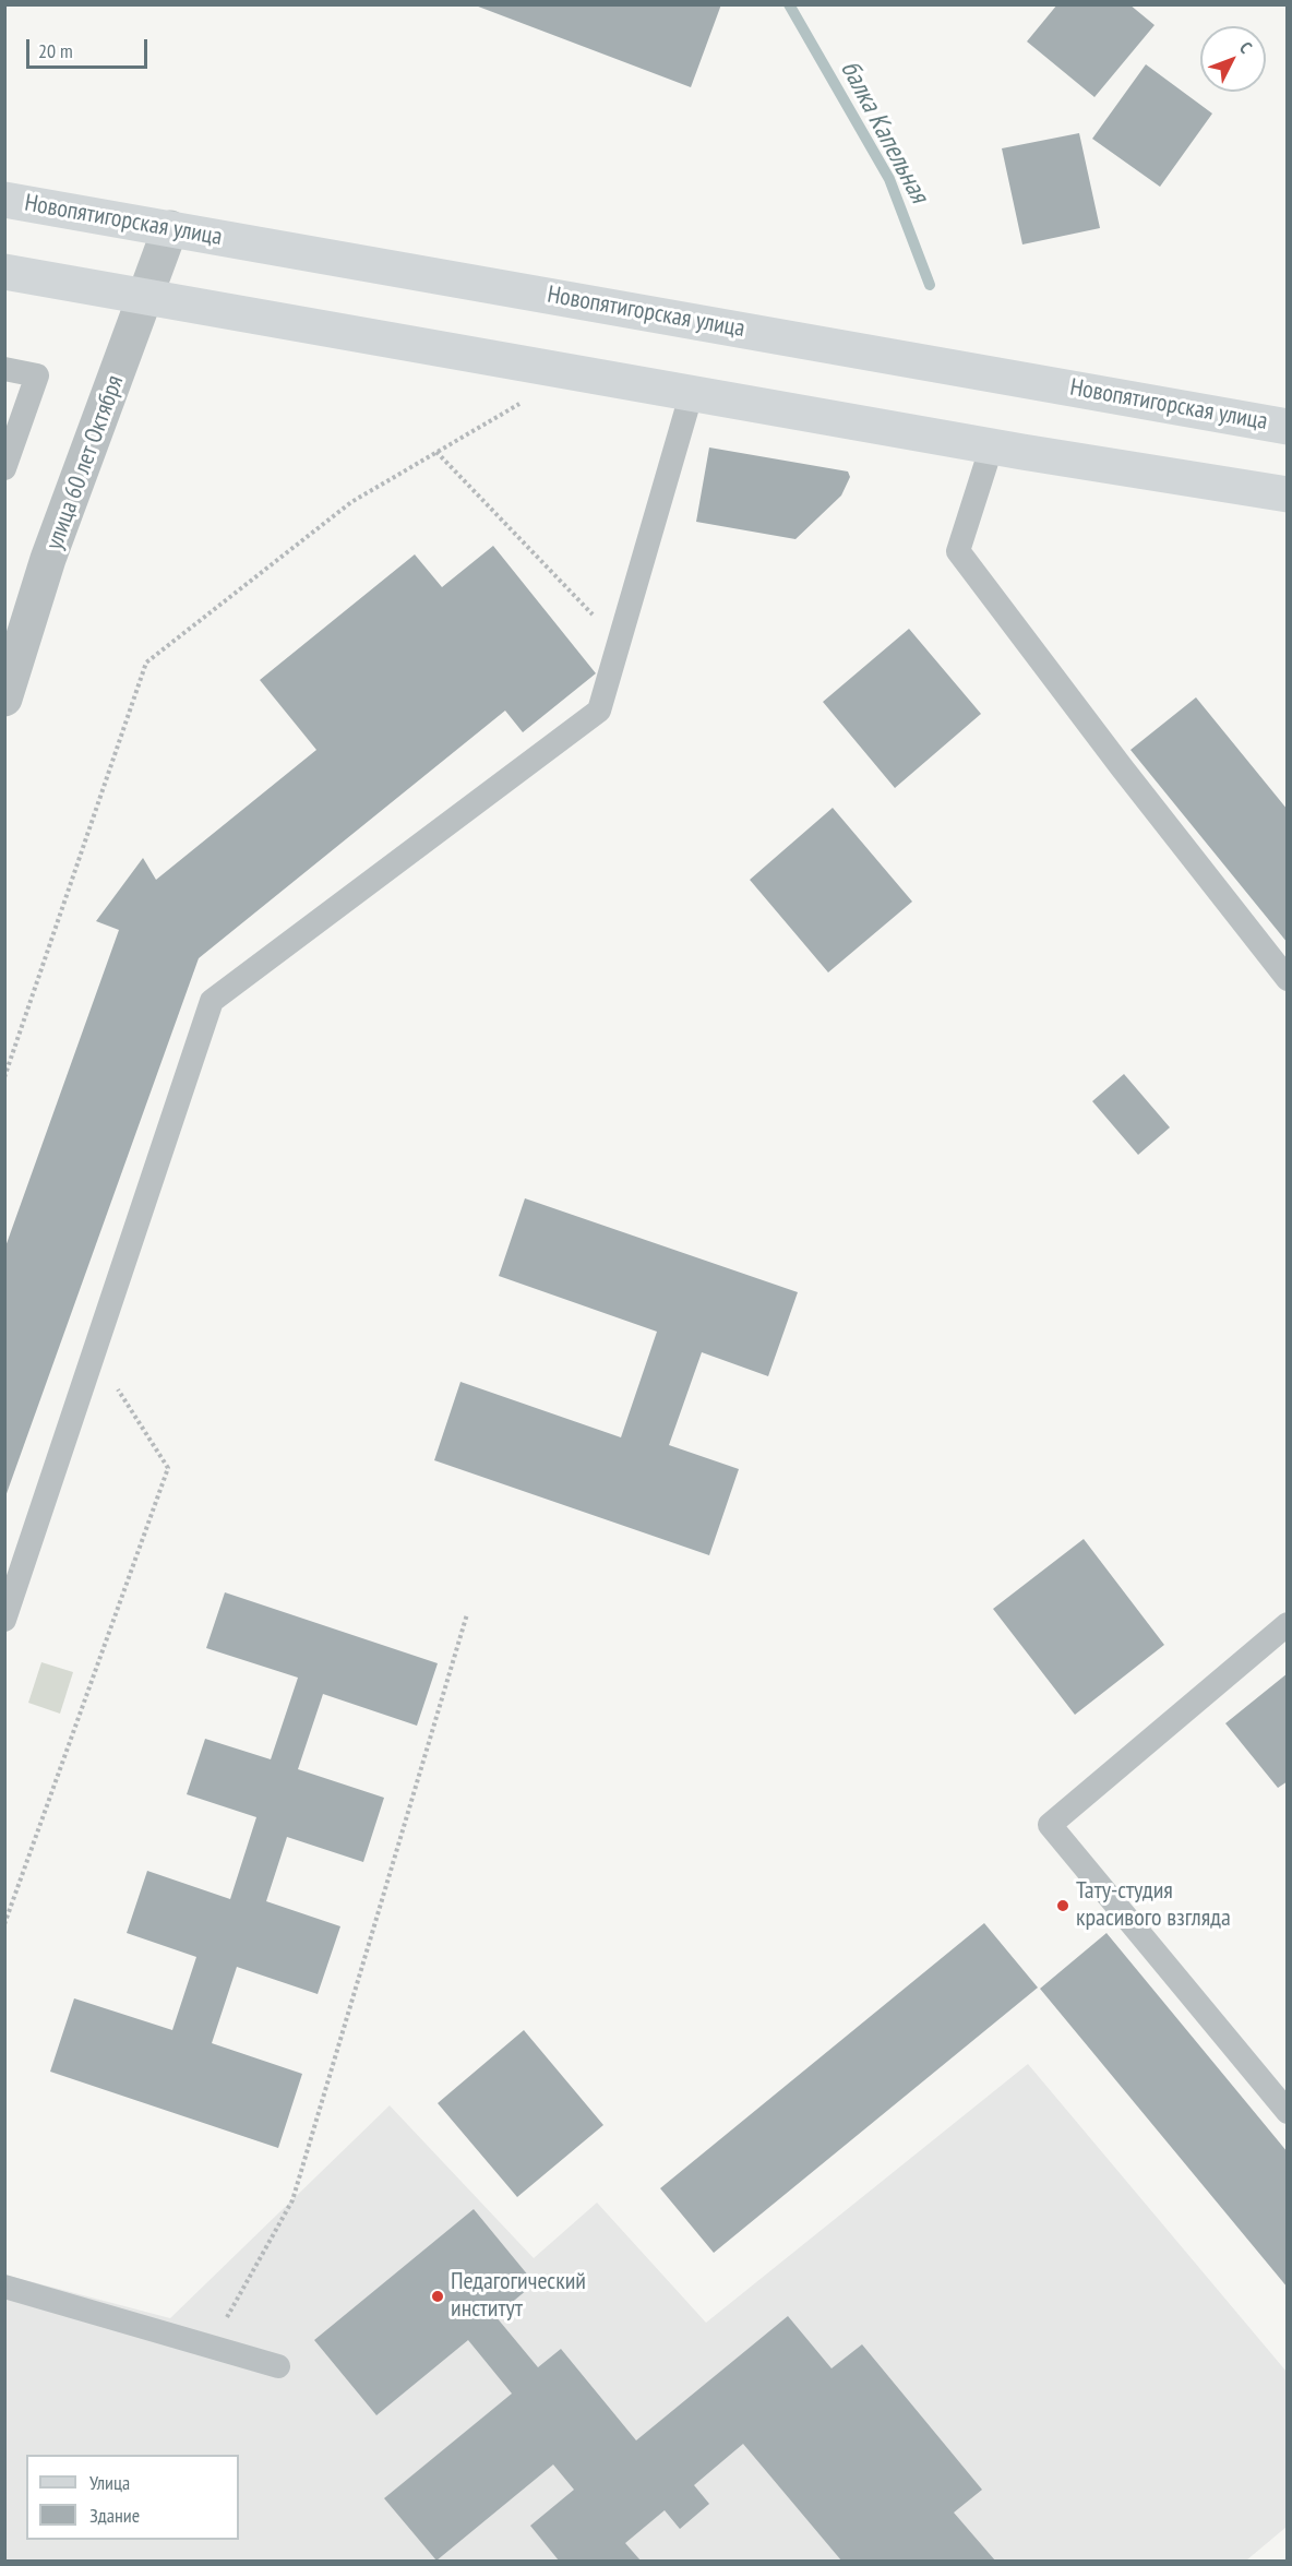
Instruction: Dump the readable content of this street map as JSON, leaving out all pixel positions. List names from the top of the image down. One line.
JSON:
{"streets":{"street":["Новопятигорская улица","улица 60 лет Октября"]},"crossings":[["Новопятигорская улица","улица 60 лет Октября"]],"water":["балка Капельная"],"places":["Тату-студия красивого взгляда","Педагогический институт"],"legend":["Улица","Здание"],"scale_bar":"20 m","north":"top right"}
